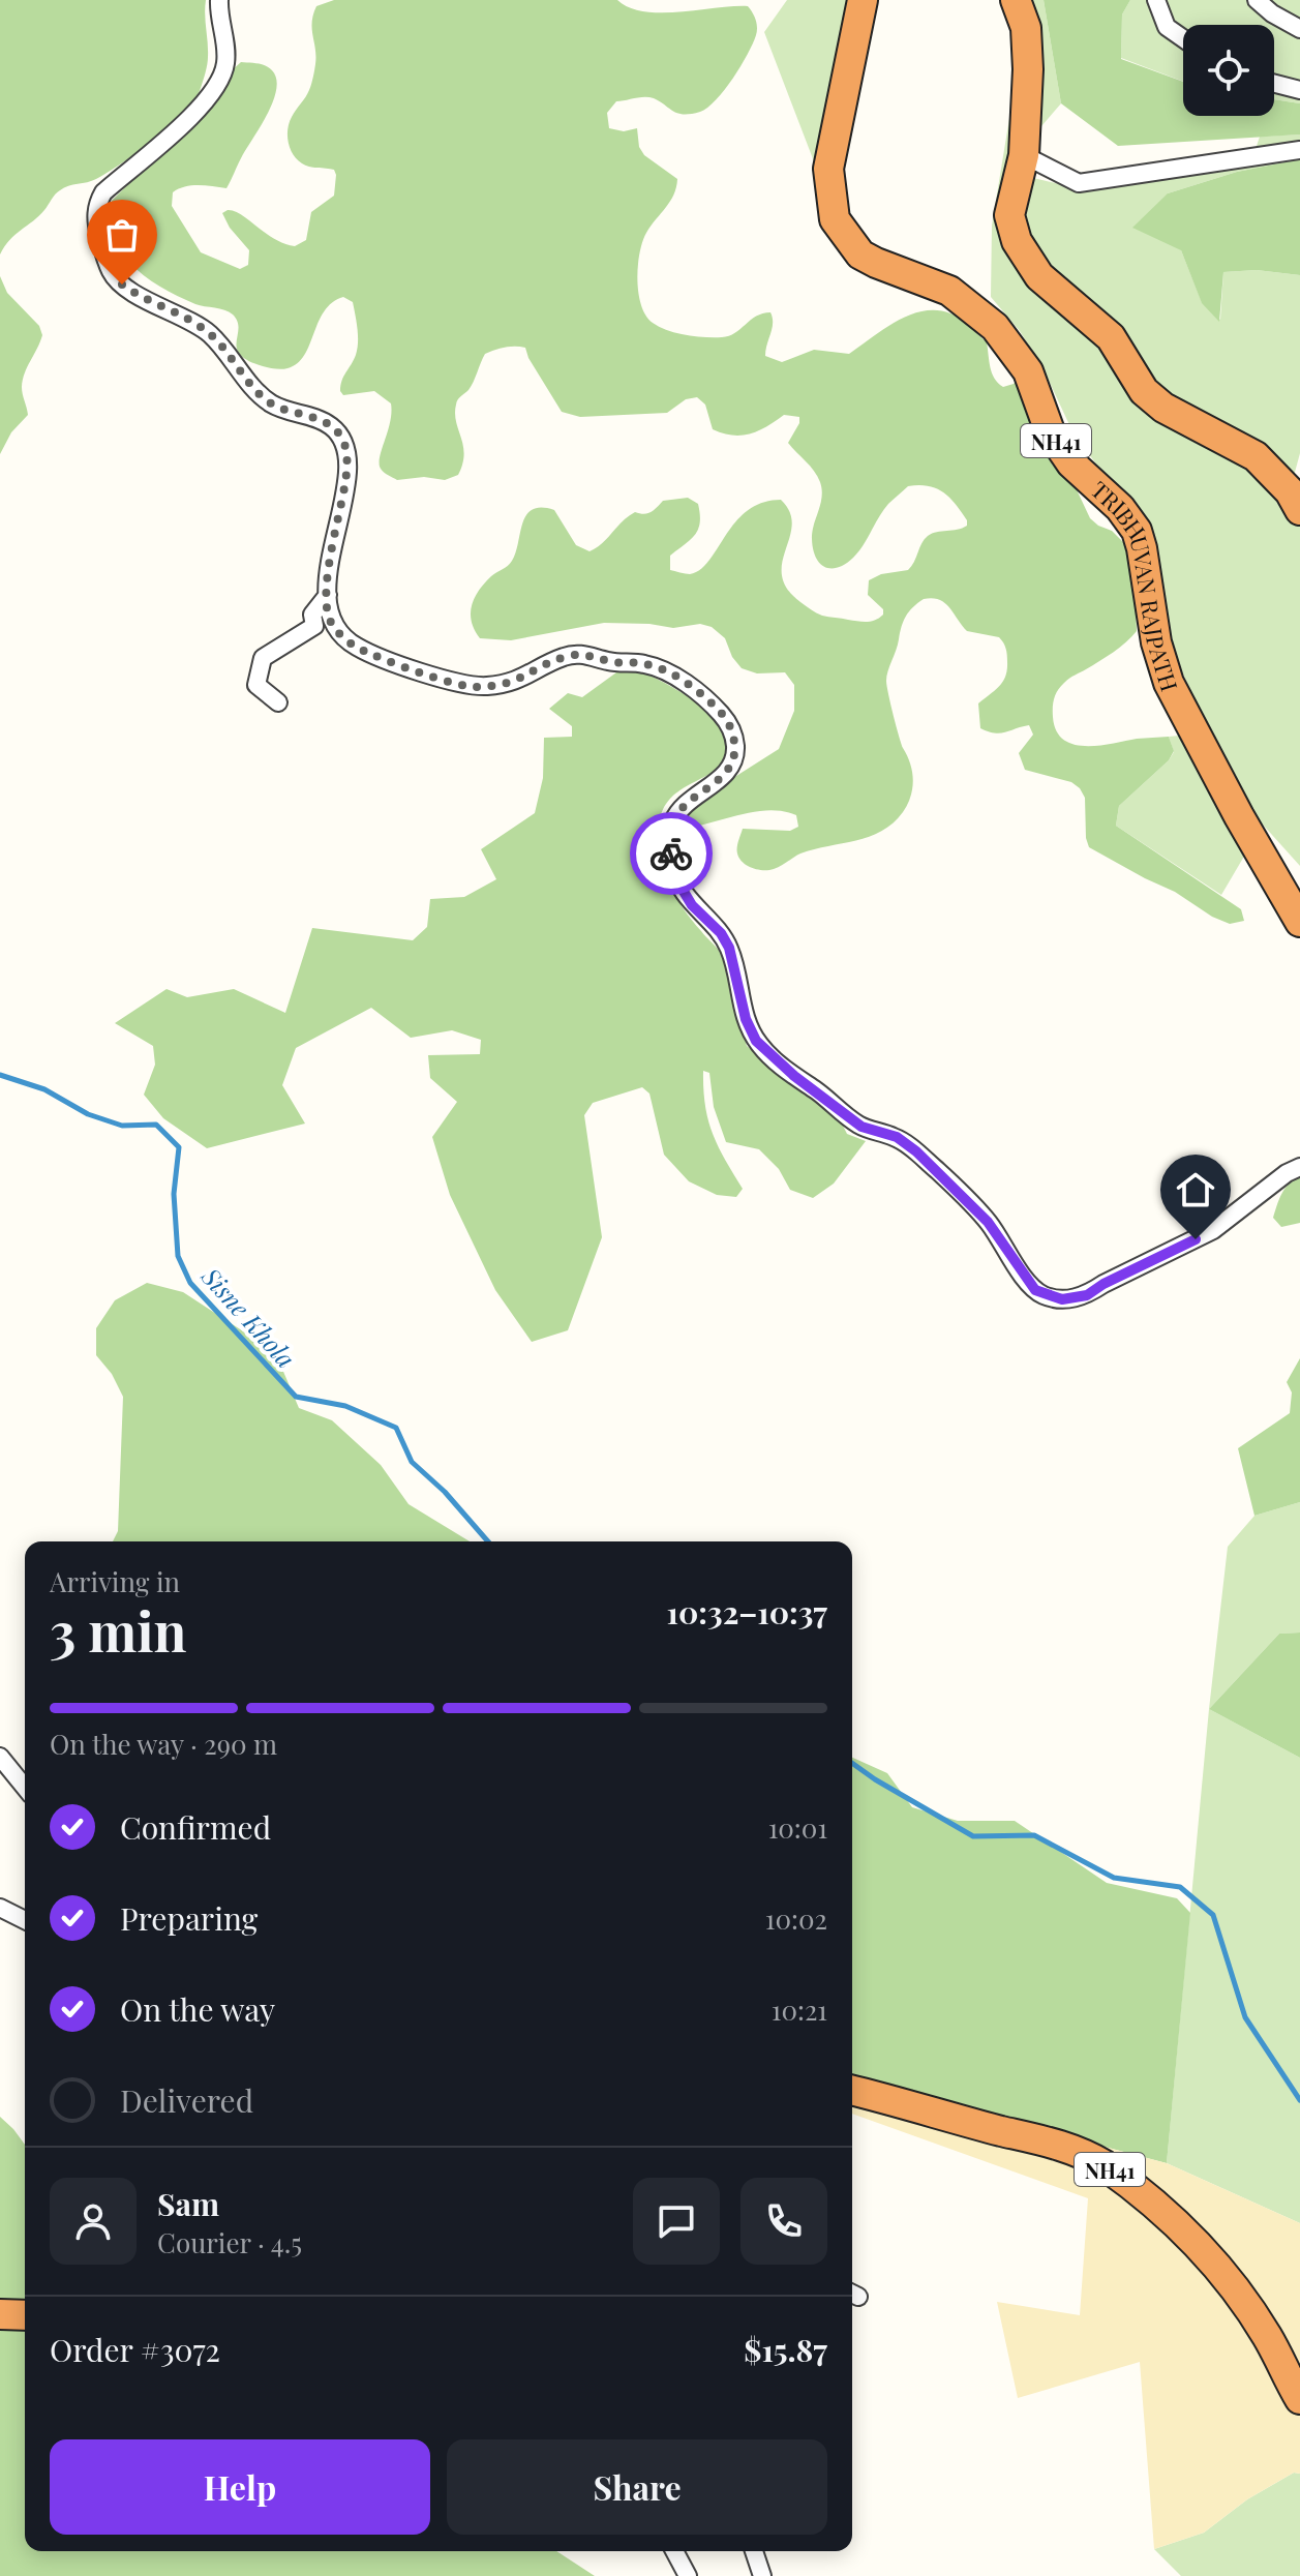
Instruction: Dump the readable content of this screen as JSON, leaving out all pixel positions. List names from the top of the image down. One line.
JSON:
{"streets":{"highway":["NH41","TRIBHUVAN RAJPATH"]},"water":["Sisne Khola"],"page":{"heading":["3 min","Arriving in","10:32–10:37"],"panel":["Sam","Courier · 4.5","Order #3072","$15.87"],"bar":"On the way · 290 m","list":[["Confirmed","10:01"],["Preparing","10:02"],["On the way","10:21"],"Delivered"],"buttons":["Help","Share"]}}
